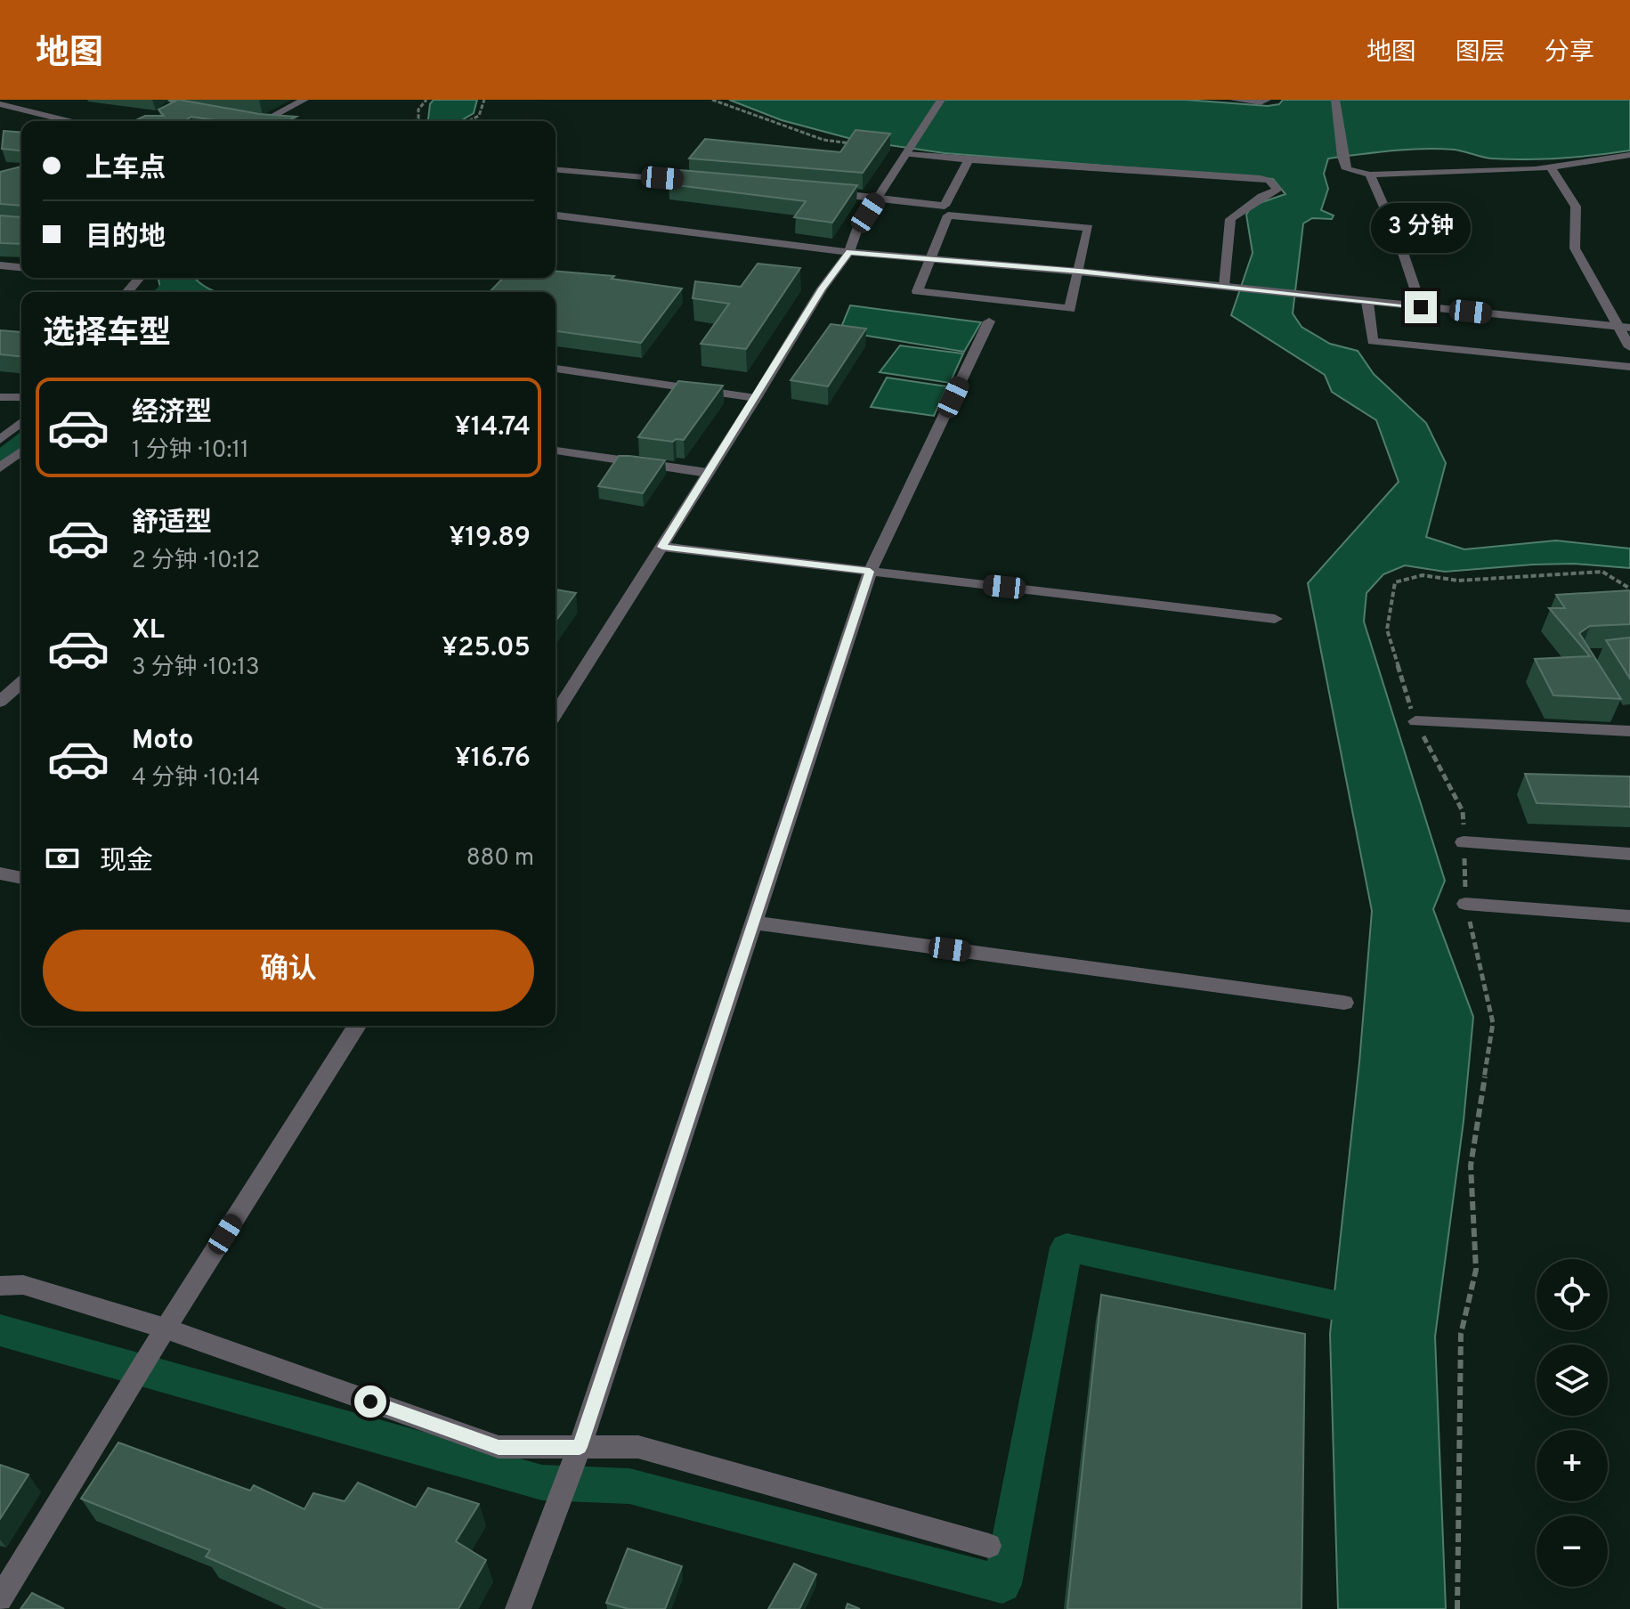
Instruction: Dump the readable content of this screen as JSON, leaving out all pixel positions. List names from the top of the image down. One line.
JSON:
{"page":{"header":"地图","nav":["地图","图层","分享"],"banner":["上车点","目的地"],"bubble":"3 分钟","heading":"选择车型","list":[{"name":"经济型","note":"1 分钟 · 10:11","value":"¥14.74"},{"name":"舒适型","note":"2 分钟 · 10:12","value":"¥19.89"},{"name":"XL","note":"3 分钟 · 10:13","value":"¥25.05"},{"name":"Moto","note":"4 分钟 · 10:14","value":"¥16.76"}],"pay":["现金","880 m"],"buttons":"确认","map_buttons":["+","−"]}}
